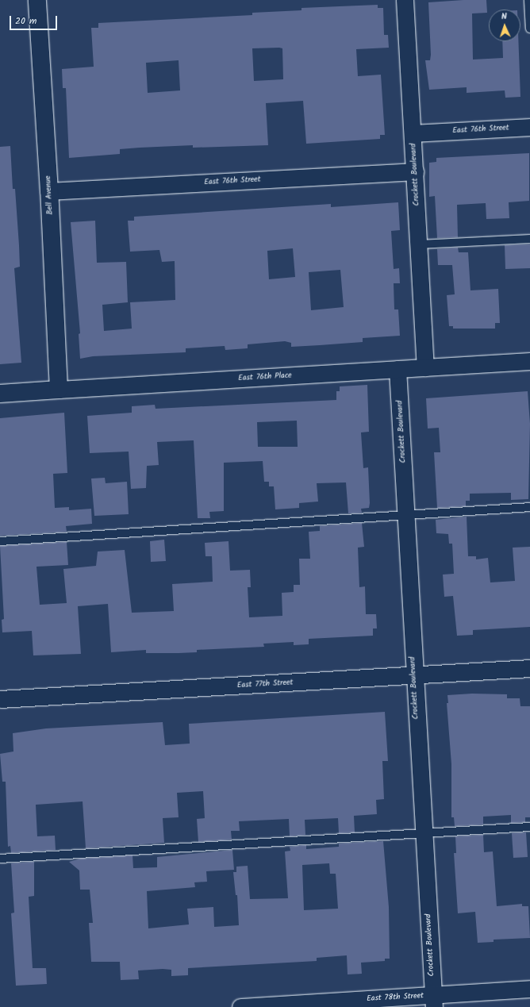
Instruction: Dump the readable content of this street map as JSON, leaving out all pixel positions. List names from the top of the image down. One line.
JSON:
{"streets":{"street":["East 76th Street","Crockett Boulevard","Bell Avenue","East 76th Place","East 77th Street","East 78th Street"]},"crossings":[["East 76th Street","Crockett Boulevard"],["East 76th Street","Bell Avenue"],["Crockett Boulevard","East 76th Place"],["Crockett Boulevard","East 77th Street"],["Crockett Boulevard","East 78th Street"],["Bell Avenue","East 76th Place"]],"scale_bar":"20 m","north":"top"}
